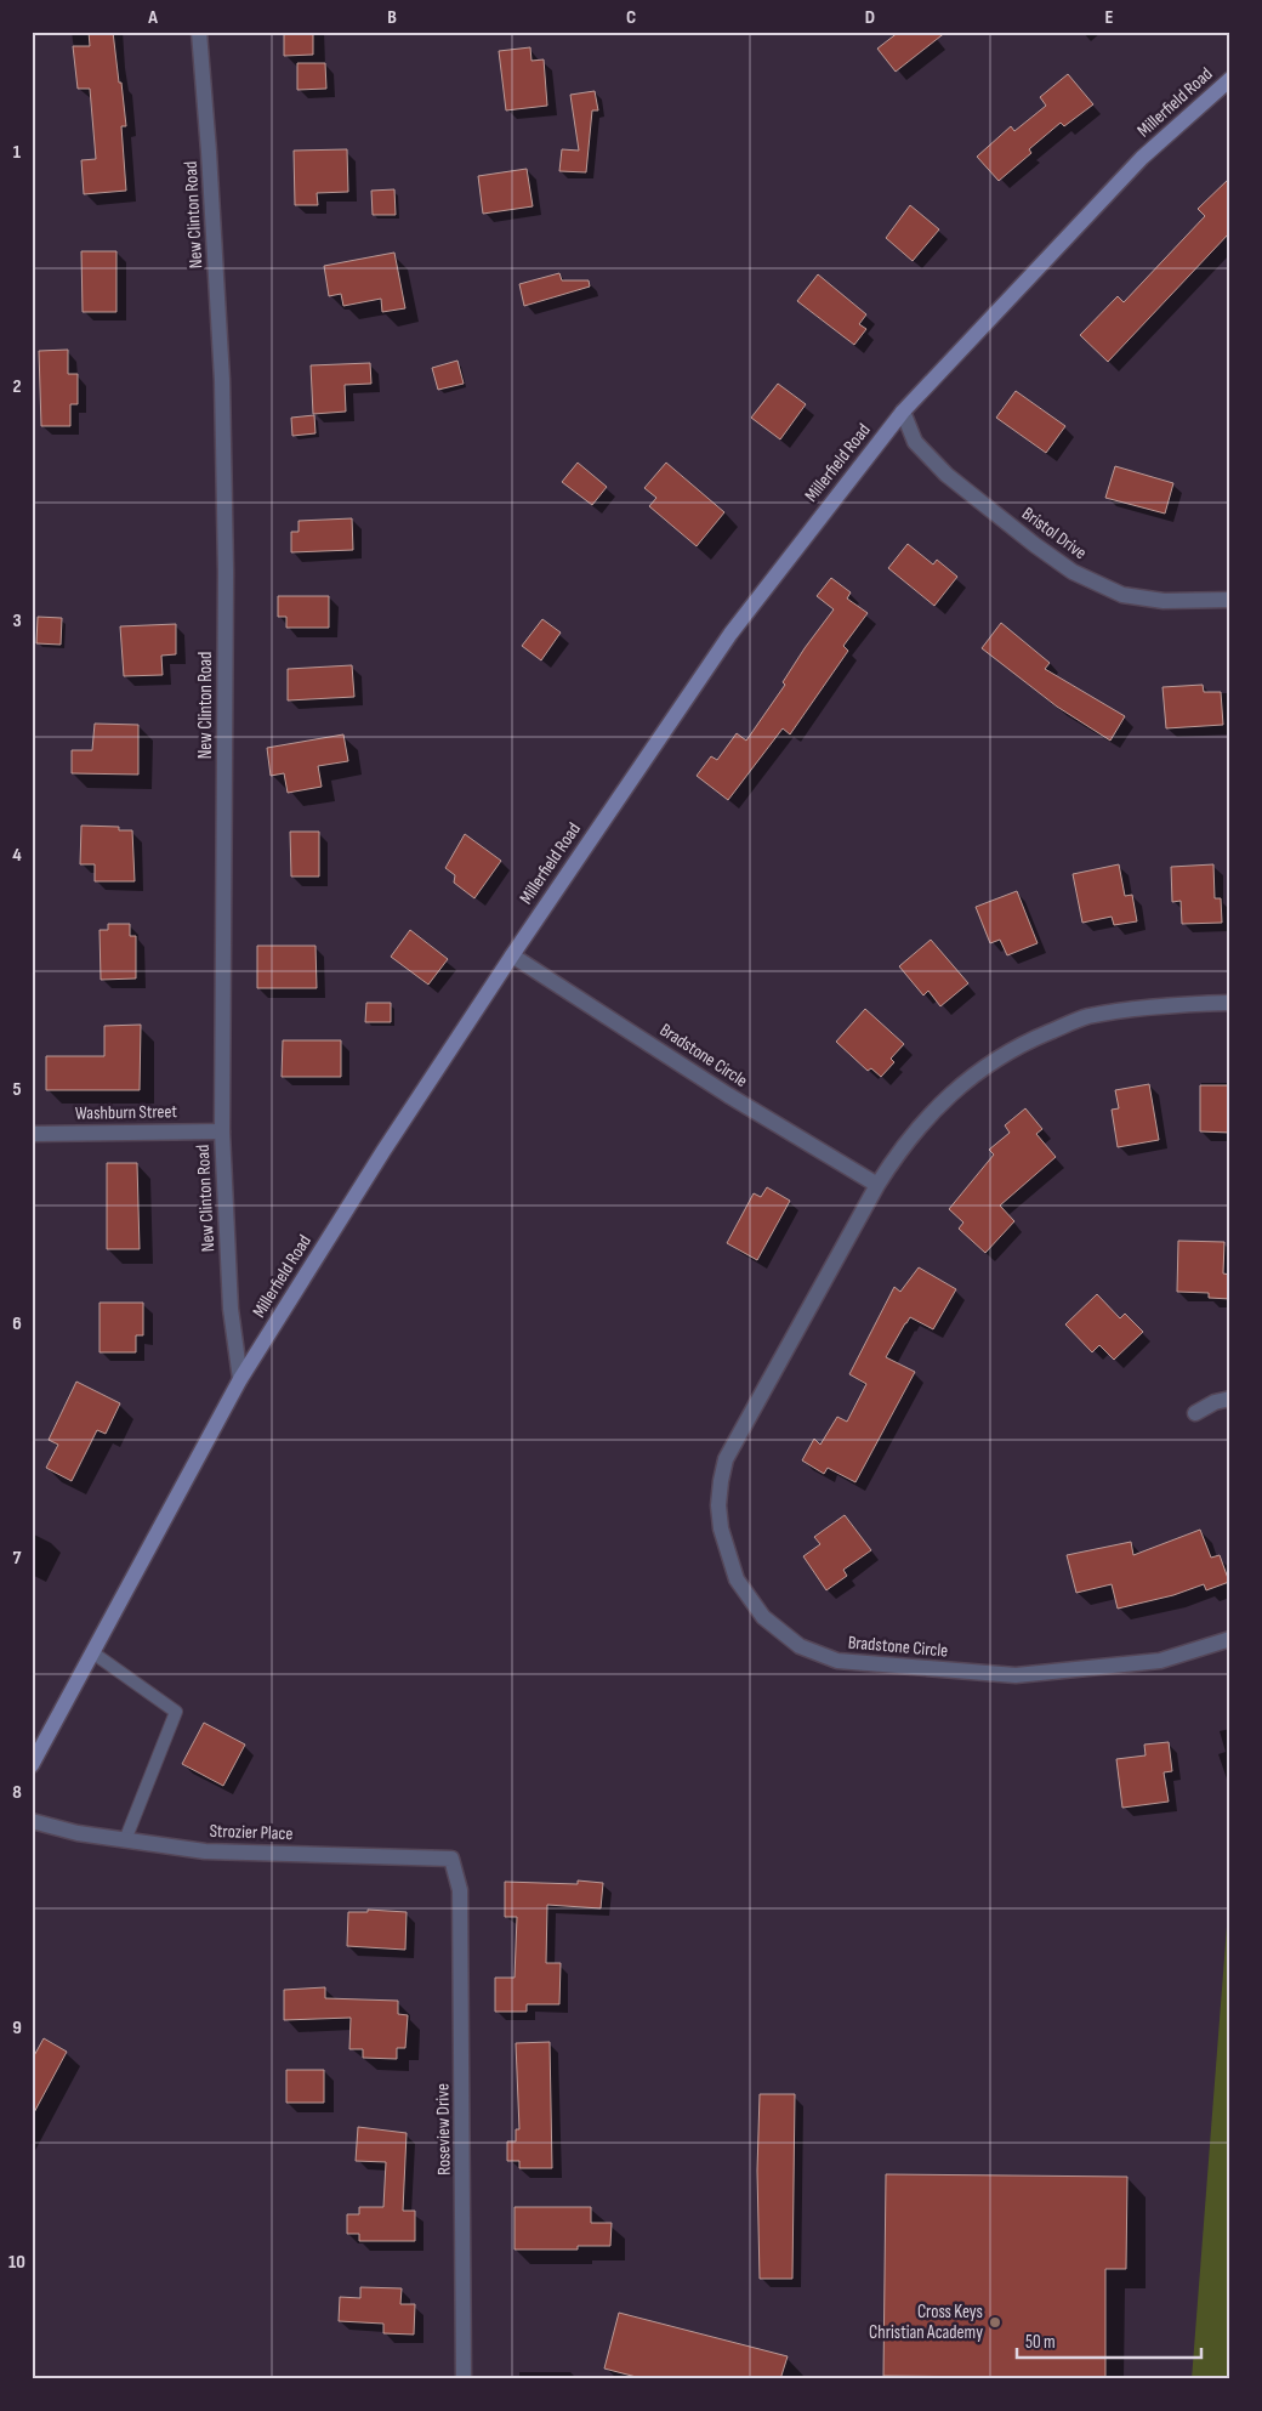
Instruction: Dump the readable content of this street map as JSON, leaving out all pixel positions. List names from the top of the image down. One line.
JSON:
{"streets":{"main road":["Millerfield Road"],"street":["New Clinton Road","Bristol Drive","Bradstone Circle","Washburn Street","Strozier Place","Roseview Drive"]},"crossings":[["Millerfield Road","New Clinton Road"],["Millerfield Road","Bristol Drive"],["Millerfield Road","Bradstone Circle"],["New Clinton Road","Washburn Street"],["Strozier Place","Roseview Drive"]],"places":["Cross Keys Christian Academy"],"scale_bar":"50 m","grid":{"columns":["A","B","C","D","E"],"rows":["1","2","3","4","5","6","7","8","9","10"]}}
